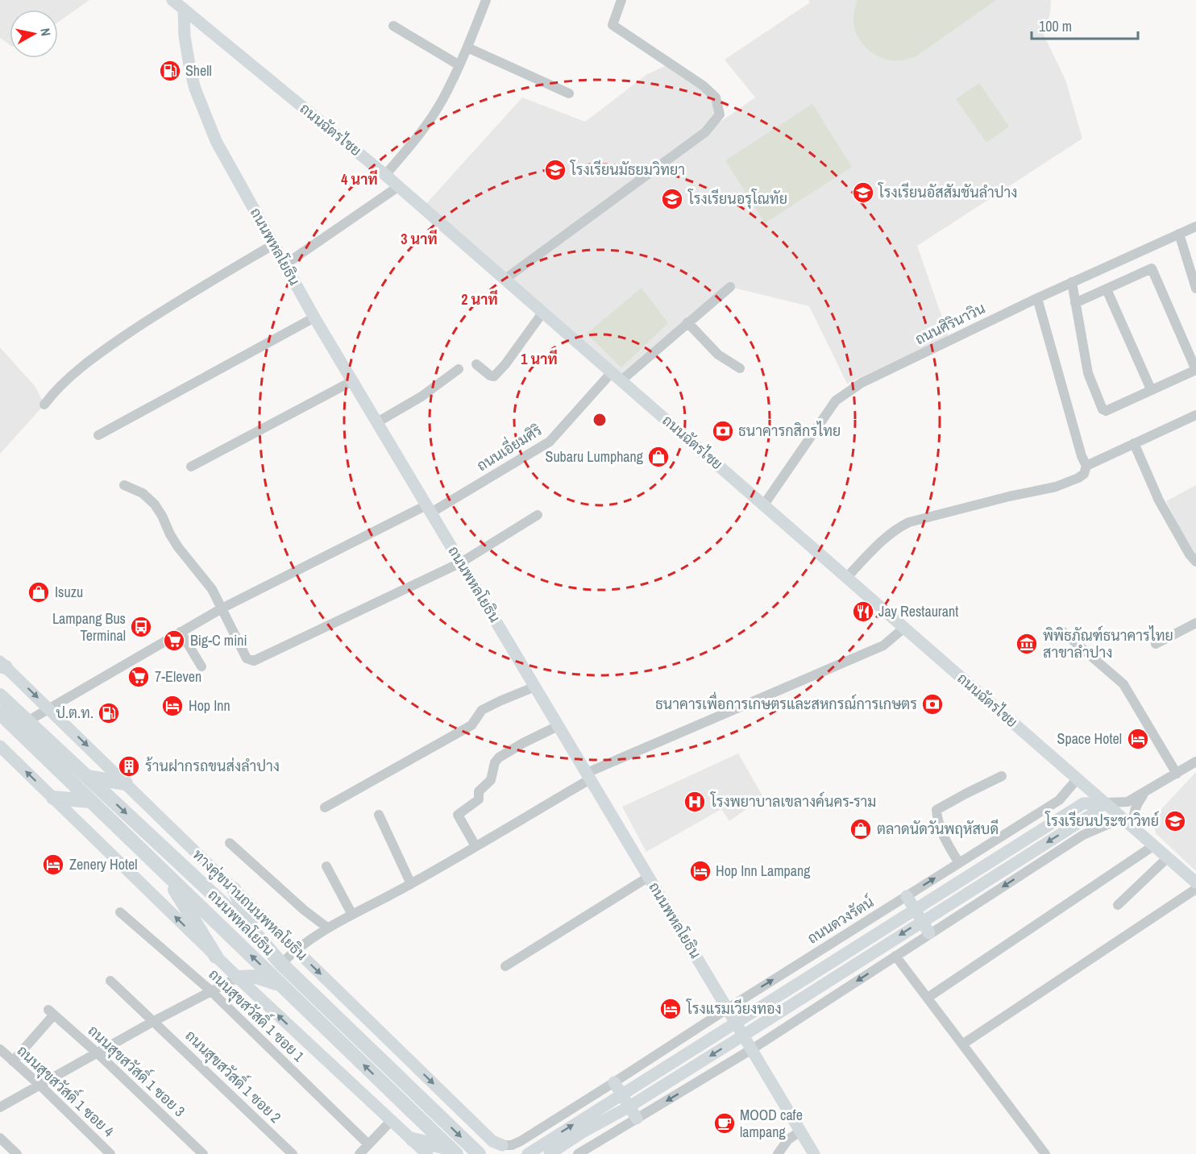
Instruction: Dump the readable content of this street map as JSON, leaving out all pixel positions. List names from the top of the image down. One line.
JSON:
{"streets":{"highway":["ถนนพหลโยธิน"],"main road":["ถนนฉัตรไชย","ทางคู่ขนานถนนพหลโยธิน"],"street":["ถนนศิรินาวิน","ถนนเอี่ยมศิริ","ถนนดวงรัตน์","ถนนสุขสวัสดิ์ 1 ซอย 1","ถนนสุขสวัสดิ์ 1 ซอย 3","ถนนสุขสวัสดิ์ 1 ซอย 2","ถนนสุขสวัสดิ์ 1 ซอย 4"]},"crossings":[["ถนนฉัตรไชย","ถนนพหลโยธิน"],["ถนนฉัตรไชย","ถนนศิรินาวิน"],["ถนนฉัตรไชย","ถนนเอี่ยมศิริ"],["ถนนฉัตรไชย","ถนนดวงรัตน์"],["ถนนพหลโยธิน","ถนนเอี่ยมศิริ"],["ถนนพหลโยธิน","ถนนดวงรัตน์"],["ถนนเอี่ยมศิริ","ทางคู่ขนานถนนพหลโยธิน"],["ทางคู่ขนานถนนพหลโยธิน","ถนนดวงรัตน์"],["ถนนสุขสวัสดิ์ 1 ซอย 3","ถนนสุขสวัสดิ์ 1 ซอย 4"]],"places":{"fuel station":["Shell","ป.ต.ท."],"school or university":["โรงเรียนมัธยมวิทยา","โรงเรียนอัสสัมชันลำปาง","โรงเรียนอรุโณทัย","โรงเรียนประชาวิทย์"],"bank":["ธนาคารกสิกรไทย","ธนาคารเพื่อการเกษตรและสหกรณ์การเกษตร"],"shop":["Subaru Lumphang","Isuzu","ตลาดนัดวันพฤหัสบดี"],"restaurant":["Jay Restaurant"],"bus stop":["Lampang Bus Terminal"],"supermarket":["Big-C mini","7-Eleven"],"museum":["พิพิธภัณฑ์ธนาคารไทย สาขาลำปาง"],"hotel":["Hop Inn","Space Hotel","Zenery Hotel","Hop Inn Lampang","โรงแรมเวียงทอง"],"building":["ร้านฝากรถขนส่งลำปาง"],"hospital":["โรงพยาบาลเขลางค์นคร-ราม"],"cafe":["MOOD cafe lampang"]},"scale_bar":"100 m","north":"right","rings":["4 นาที","3 นาที","2 นาที","1 นาที"]}
